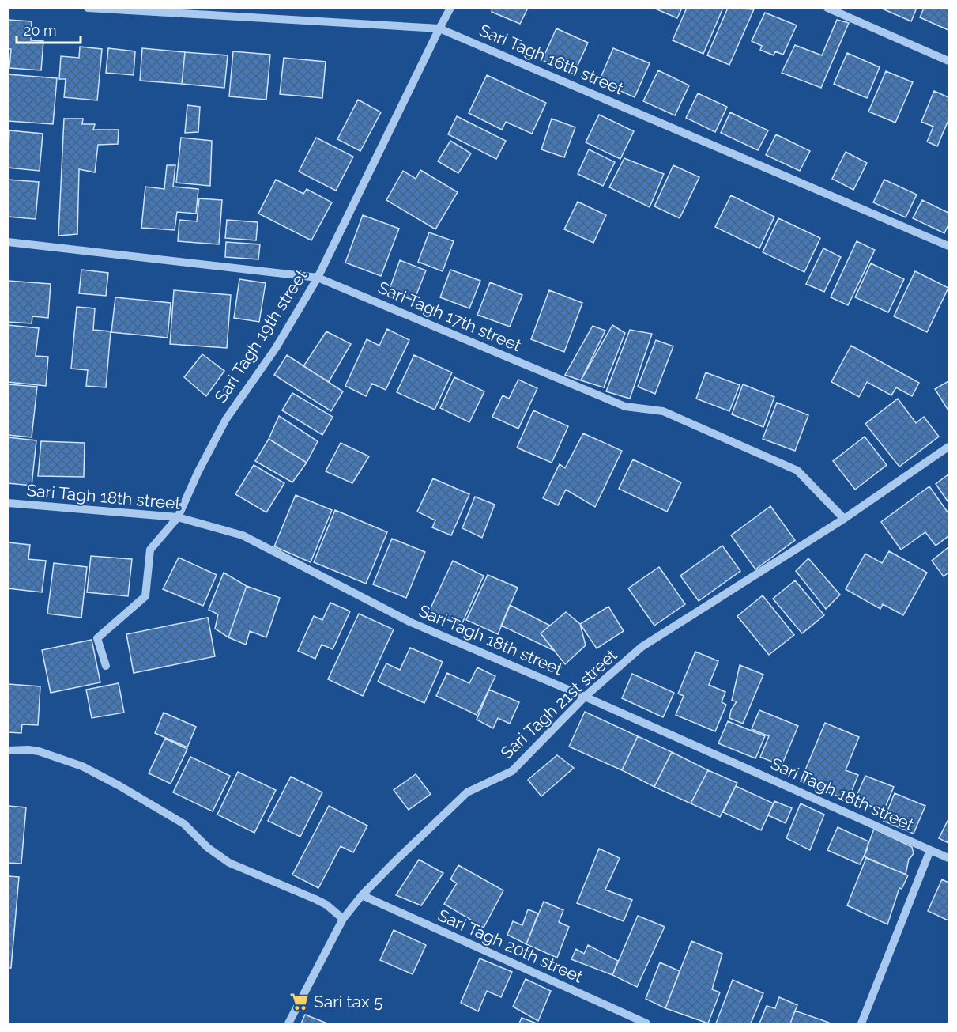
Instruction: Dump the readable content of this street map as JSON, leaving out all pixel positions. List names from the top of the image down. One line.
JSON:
{"streets":{"street":["Sari Tagh 16th street","Sari Tagh 17th street","Sari Tagh 19th street","Sari Tagh 18th street","Sari Tagh 21st street","Sari Tagh 20th street"]},"crossings":[["Sari Tagh 16th street","Sari Tagh 19th street"],["Sari Tagh 17th street","Sari Tagh 19th street"],["Sari Tagh 17th street","Sari Tagh 21st street"],["Sari Tagh 19th street","Sari Tagh 18th street"],["Sari Tagh 18th street","Sari Tagh 21st street"],["Sari Tagh 21st street","Sari Tagh 20th street"]],"places":{"supermarket":["Sari tax 5"]},"scale_bar":"20 m"}
